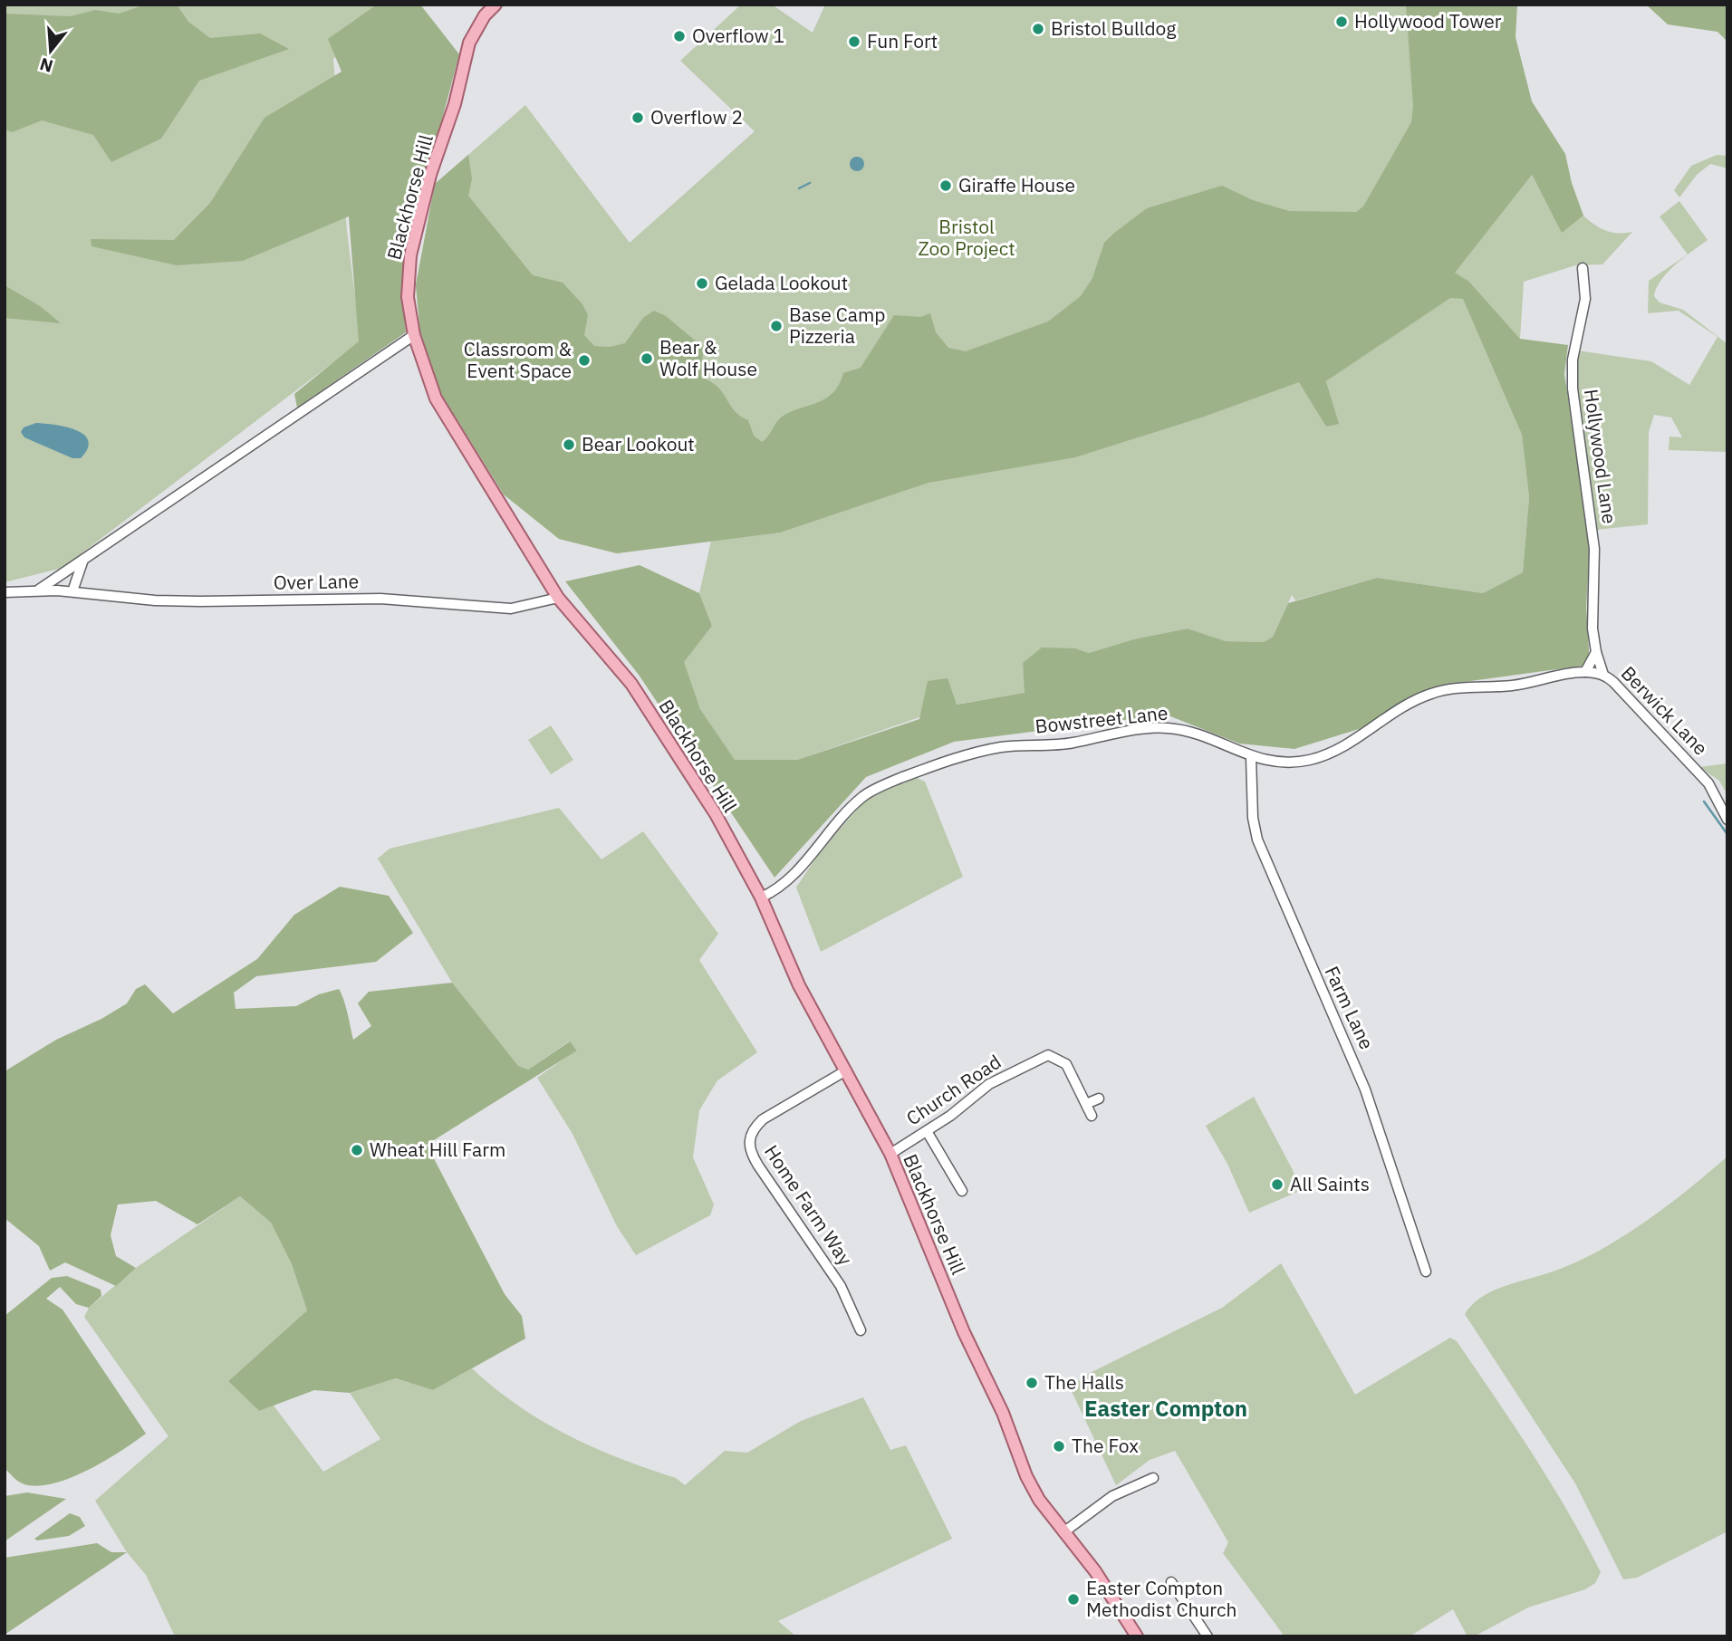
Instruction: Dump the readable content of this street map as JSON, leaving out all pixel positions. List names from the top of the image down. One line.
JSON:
{"streets":{"main road":["Blackhorse Hill"],"street":["Hollywood Lane","Over Lane","Berwick Lane","Bowstreet Lane","Farm Lane","Church Road","Home Farm Way"]},"crossings":[["Blackhorse Hill","Over Lane"],["Blackhorse Hill","Bowstreet Lane"],["Blackhorse Hill","Church Road"],["Blackhorse Hill","Home Farm Way"],["Hollywood Lane","Berwick Lane"],["Berwick Lane","Bowstreet Lane"],["Bowstreet Lane","Farm Lane"]],"districts":["Easter Compton"],"parks":["Bristol Zoo Project"],"places":["Hollywood Tower","Bristol Bulldog","Overflow 1","Fun Fort","Overflow 2","Giraffe House","Gelada Lookout","Base Camp Pizzeria","Bear & Wolf House","Classroom & Event Space","Bear Lookout","Wheat Hill Farm","All Saints","The Halls","The Fox","Easter Compton Methodist Church"],"north":"bottom"}
